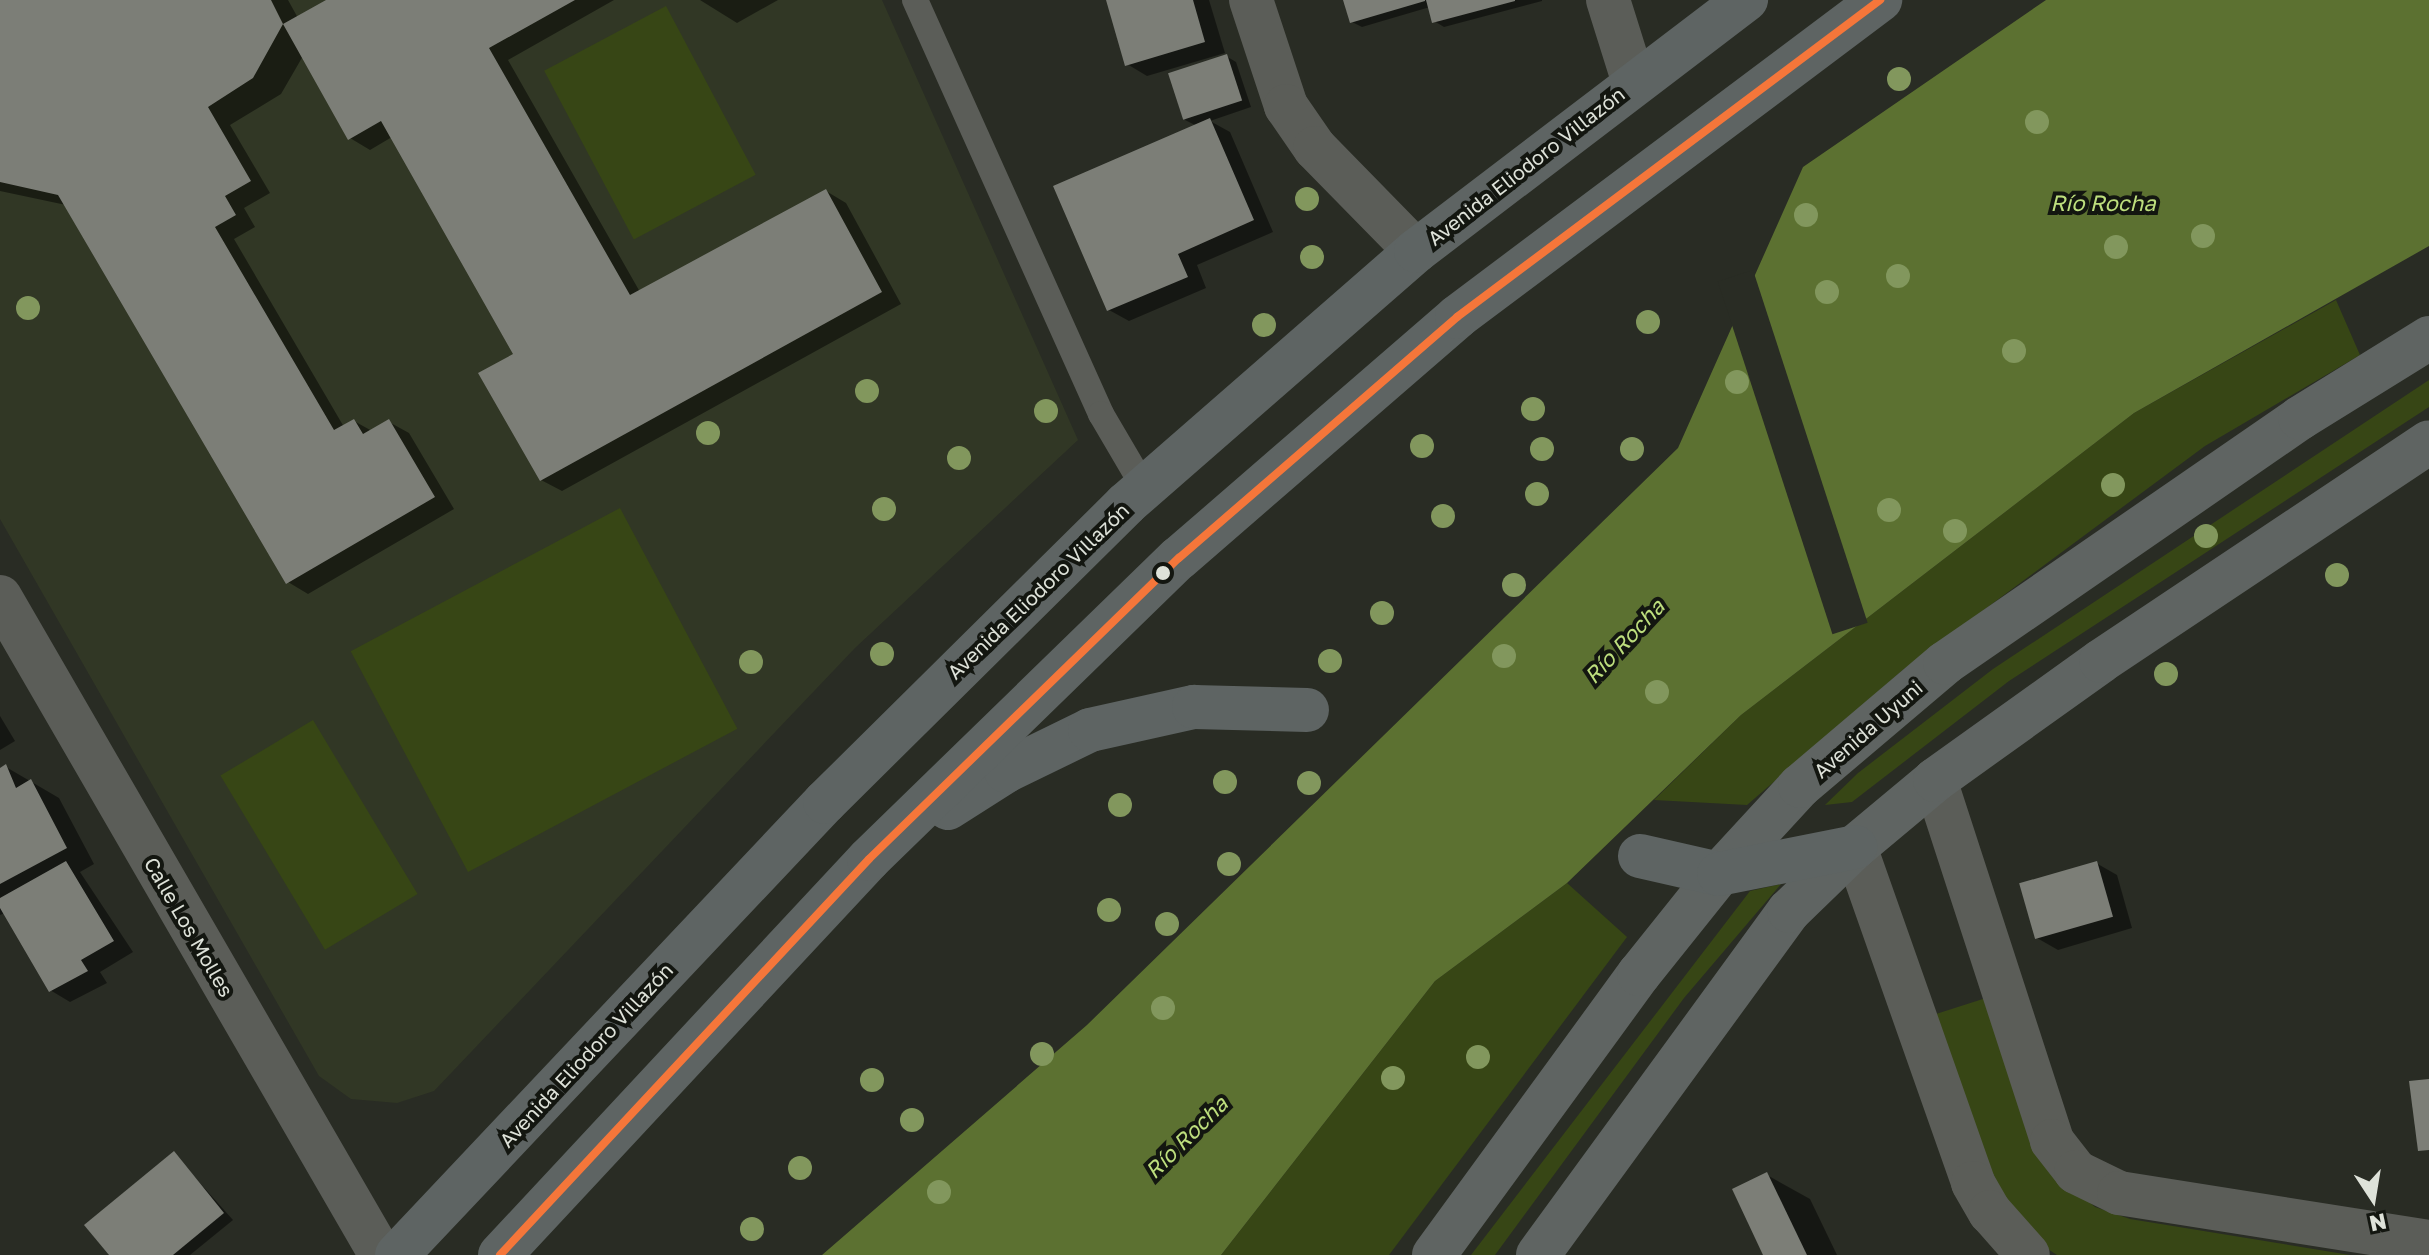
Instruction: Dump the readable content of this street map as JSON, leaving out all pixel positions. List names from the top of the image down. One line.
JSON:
{"streets":{"highway":["Avenida Eliodoro Villazón"],"main road":["Avenida Uyuni"],"street":["Calle Los Molles"]},"water":["Río Rocha"],"north":"bottom"}
